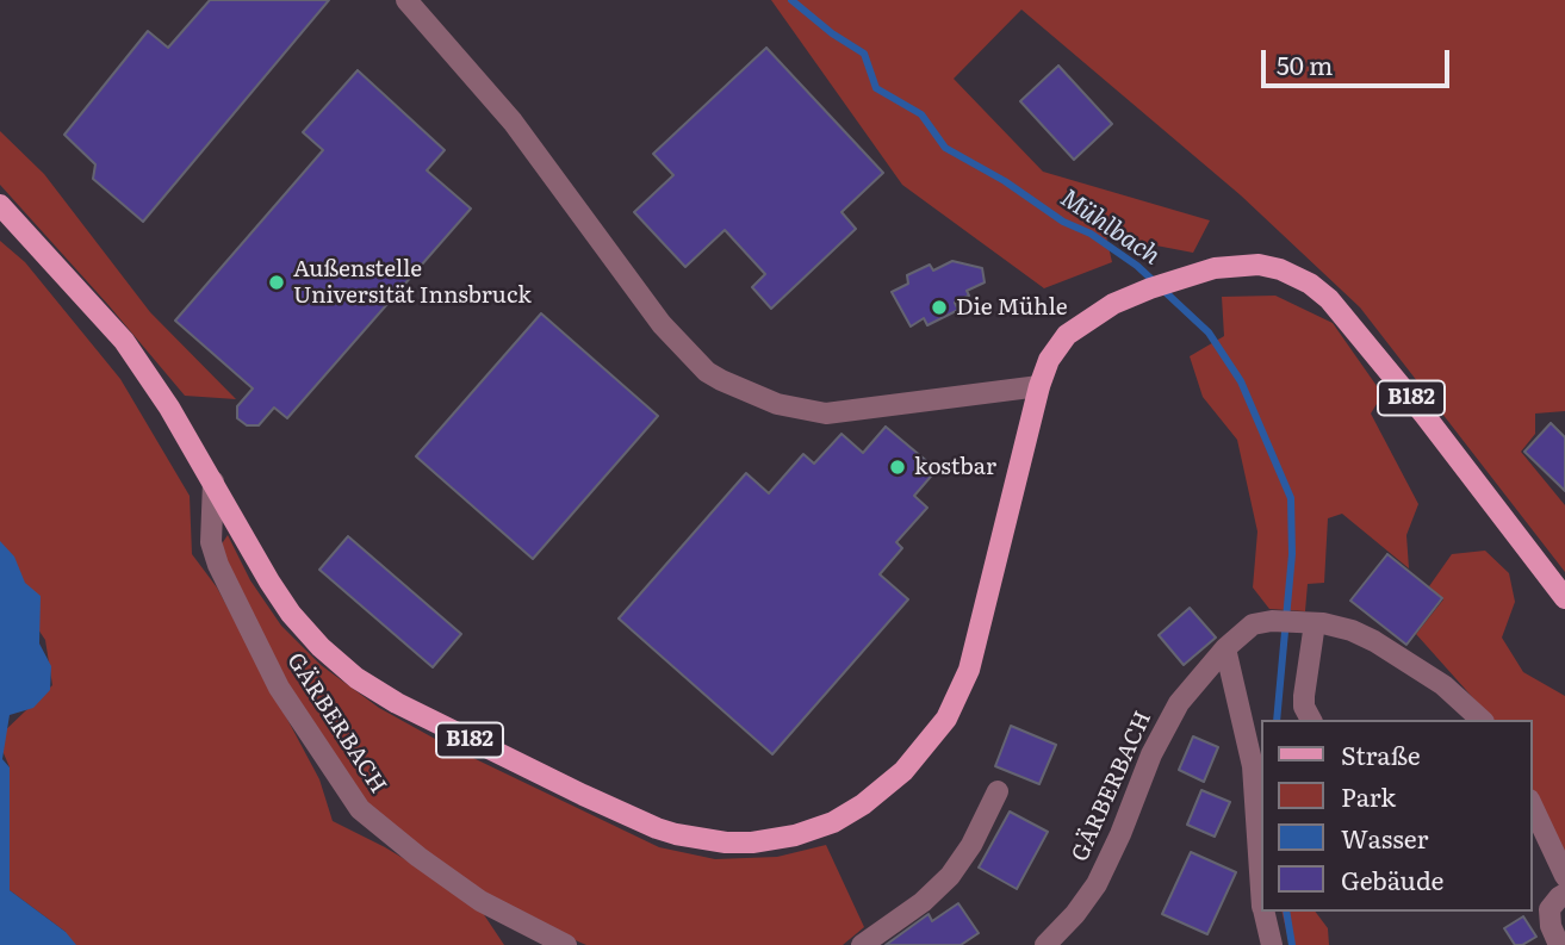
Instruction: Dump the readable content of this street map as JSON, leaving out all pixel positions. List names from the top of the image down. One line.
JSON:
{"streets":{"main road":["B182"],"street":["GÄRBERBACH"]},"crossings":[["B182","GÄRBERBACH"]],"water":["Mühlbach"],"places":["Außenstelle Universität Innsbruck","Die Mühle","kostbar"],"legend":["Straße","Park","Wasser","Gebäude"],"scale_bar":"50 m"}
